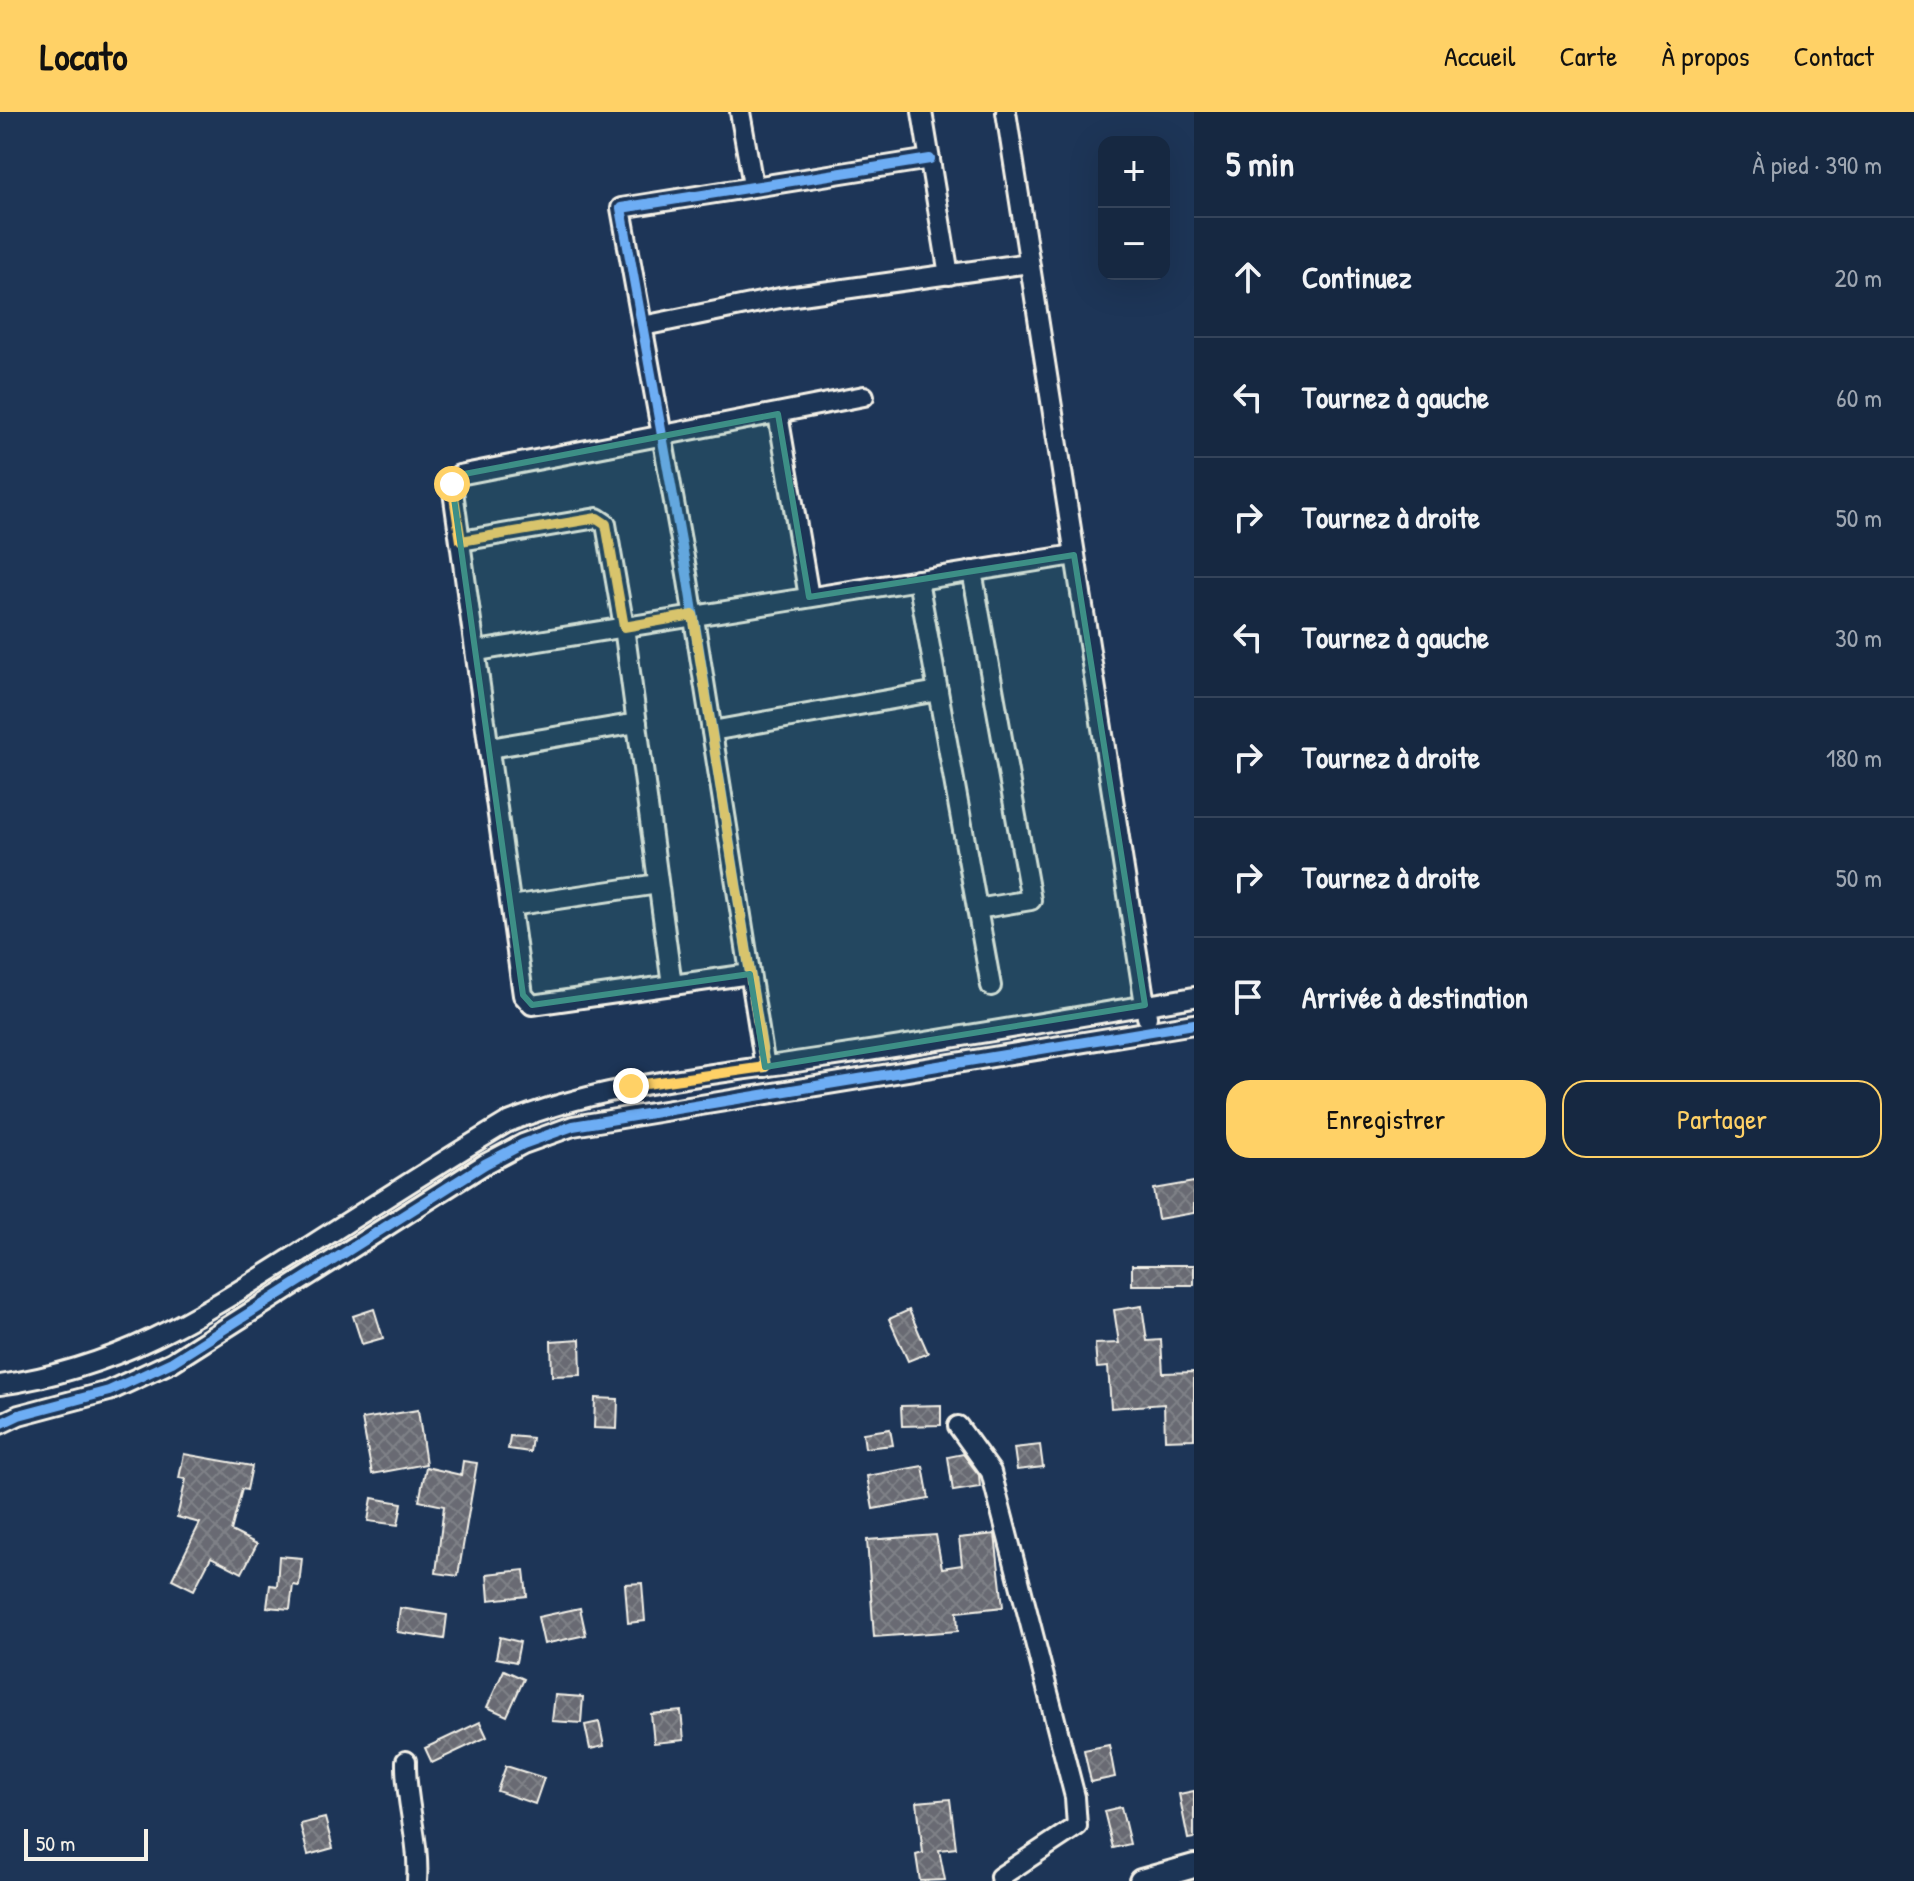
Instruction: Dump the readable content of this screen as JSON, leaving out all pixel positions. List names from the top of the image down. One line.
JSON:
{"scale_bar":"50 m","page":{"header":"Locato","nav":["Accueil","Carte","À propos","Contact"],"heading":["5 min","À pied · 390 m"],"map_buttons":["+","−"],"list":[["Continuez","20 m"],["Tournez à gauche","60 m"],["Tournez à droite","50 m"],["Tournez à gauche","30 m"],["Tournez à droite","180 m"],["Tournez à droite","50 m"],"Arrivée à destination"],"buttons":["Enregistrer","Partager"],"scale":"50 m"}}
